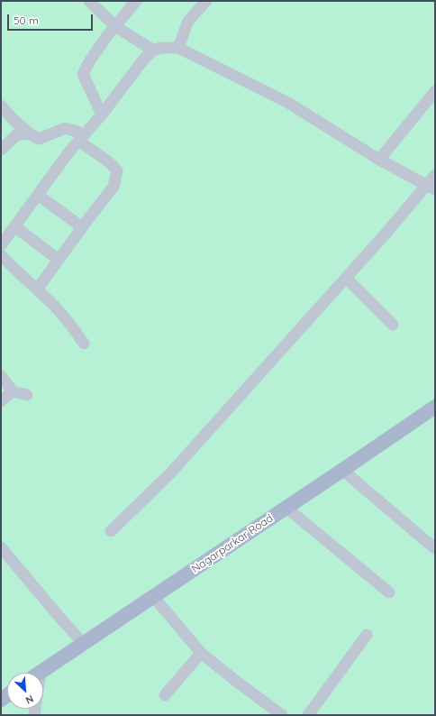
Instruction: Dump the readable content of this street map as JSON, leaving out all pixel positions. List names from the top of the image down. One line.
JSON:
{"streets":{"main road":["Nagarparkar Road"]},"scale_bar":"50 m","north":"bottom right"}
